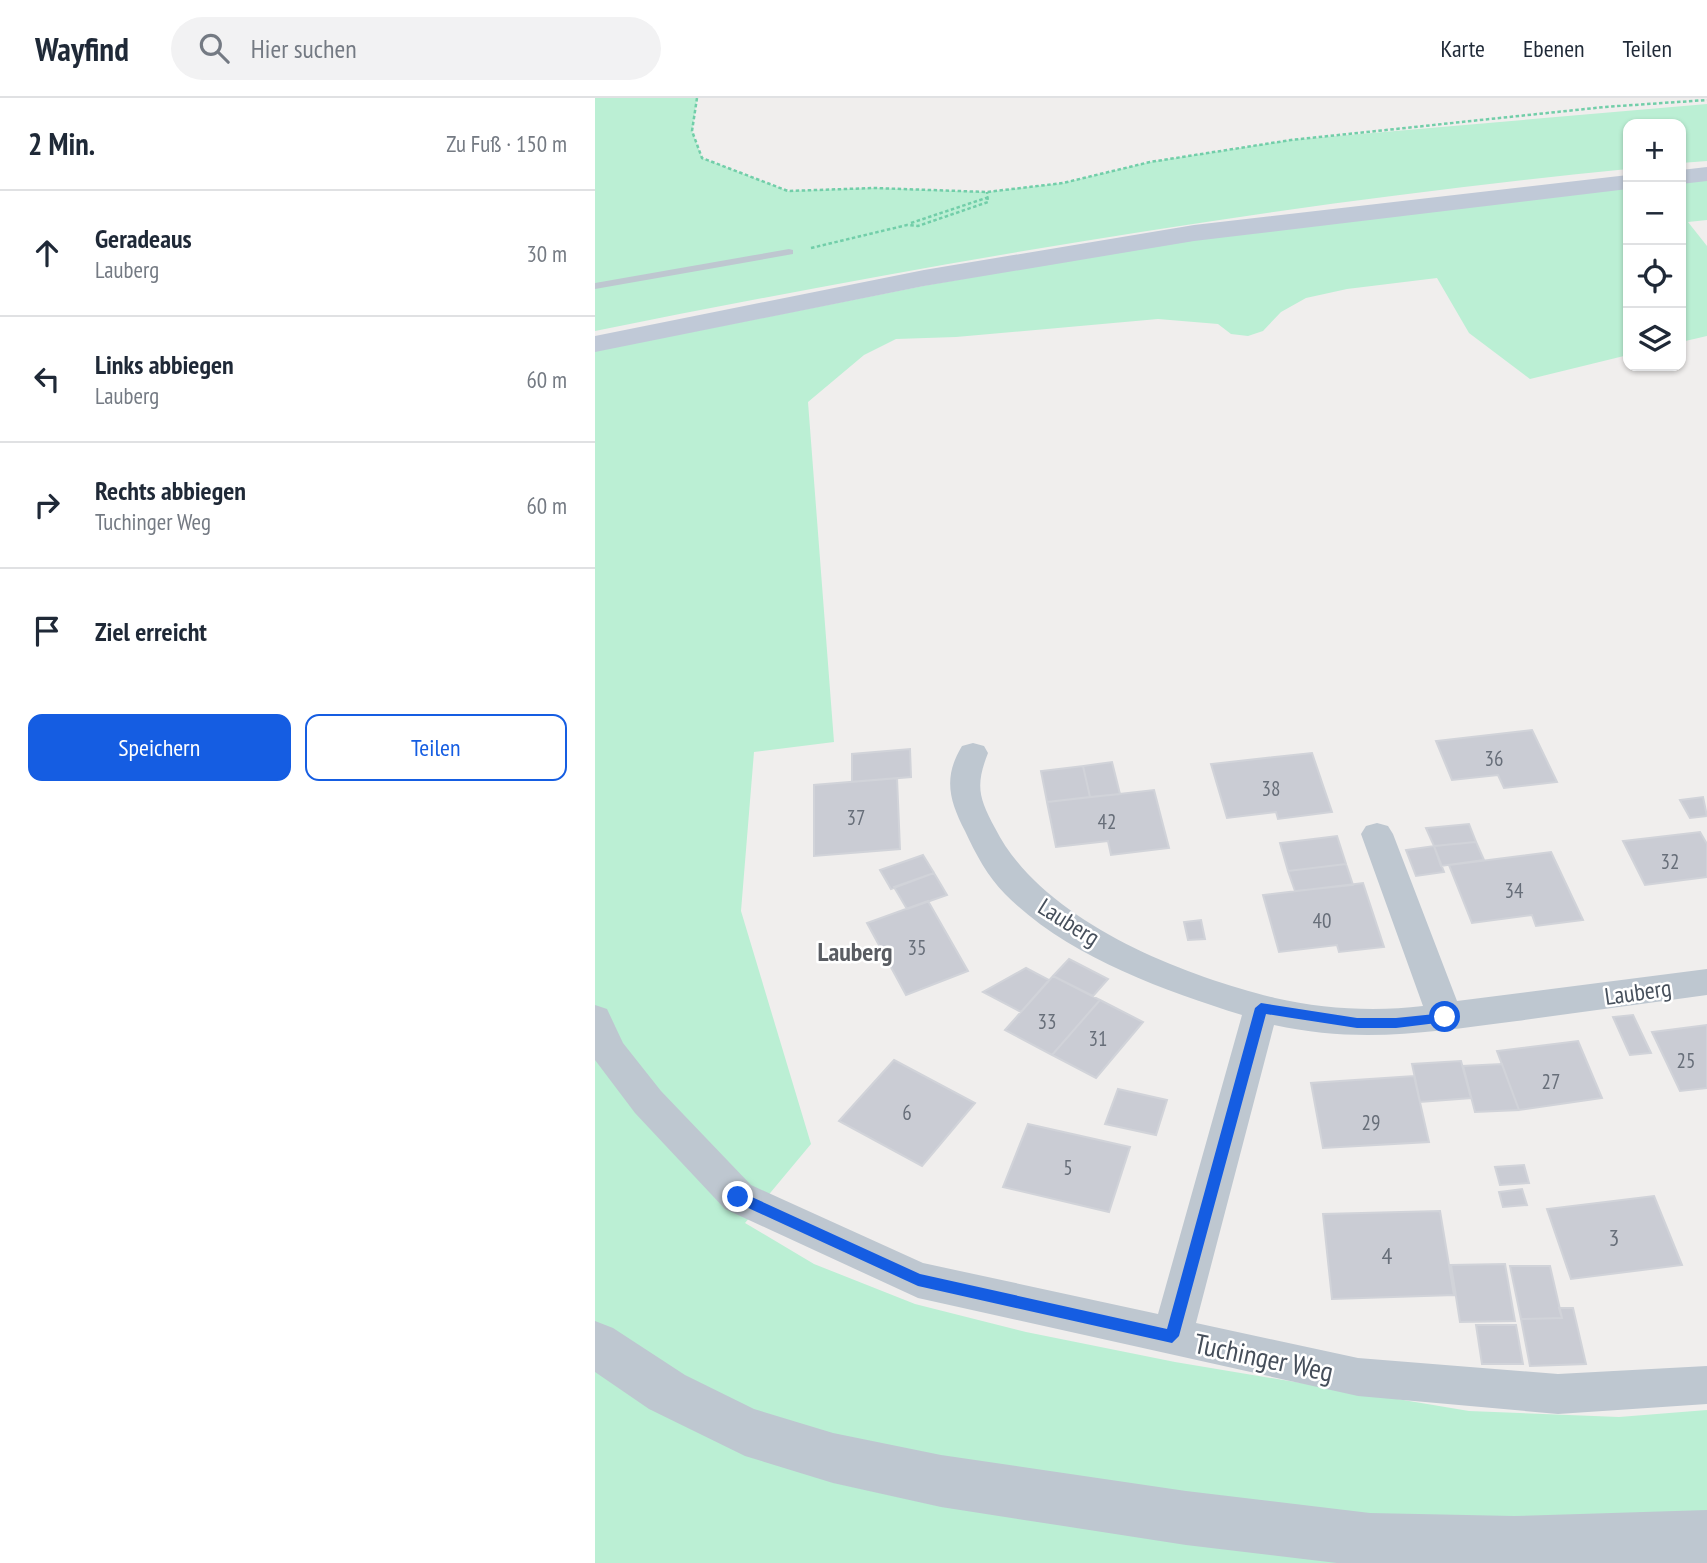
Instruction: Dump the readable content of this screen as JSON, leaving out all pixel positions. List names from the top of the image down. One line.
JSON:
{"streets":{"street":["Lauberg","Tuchinger Weg"]},"districts":["Lauberg"],"house_numbers":["36","38","37","42","32","34","40","35","33","31","25","27","6","29","5","3","4"],"page":{"header":"Wayfind","search":"Hier suchen","nav":["Karte","Ebenen","Teilen"],"heading":["2 Min.","Zu Fuß · 150 m"],"map_buttons":["+","−"],"list":[["Geradeaus","Lauberg","30 m"],["Links abbiegen","Lauberg","60 m"],["Rechts abbiegen","Tuchinger Weg","60 m"],"Ziel erreicht"],"buttons":["Speichern","Teilen"]}}
